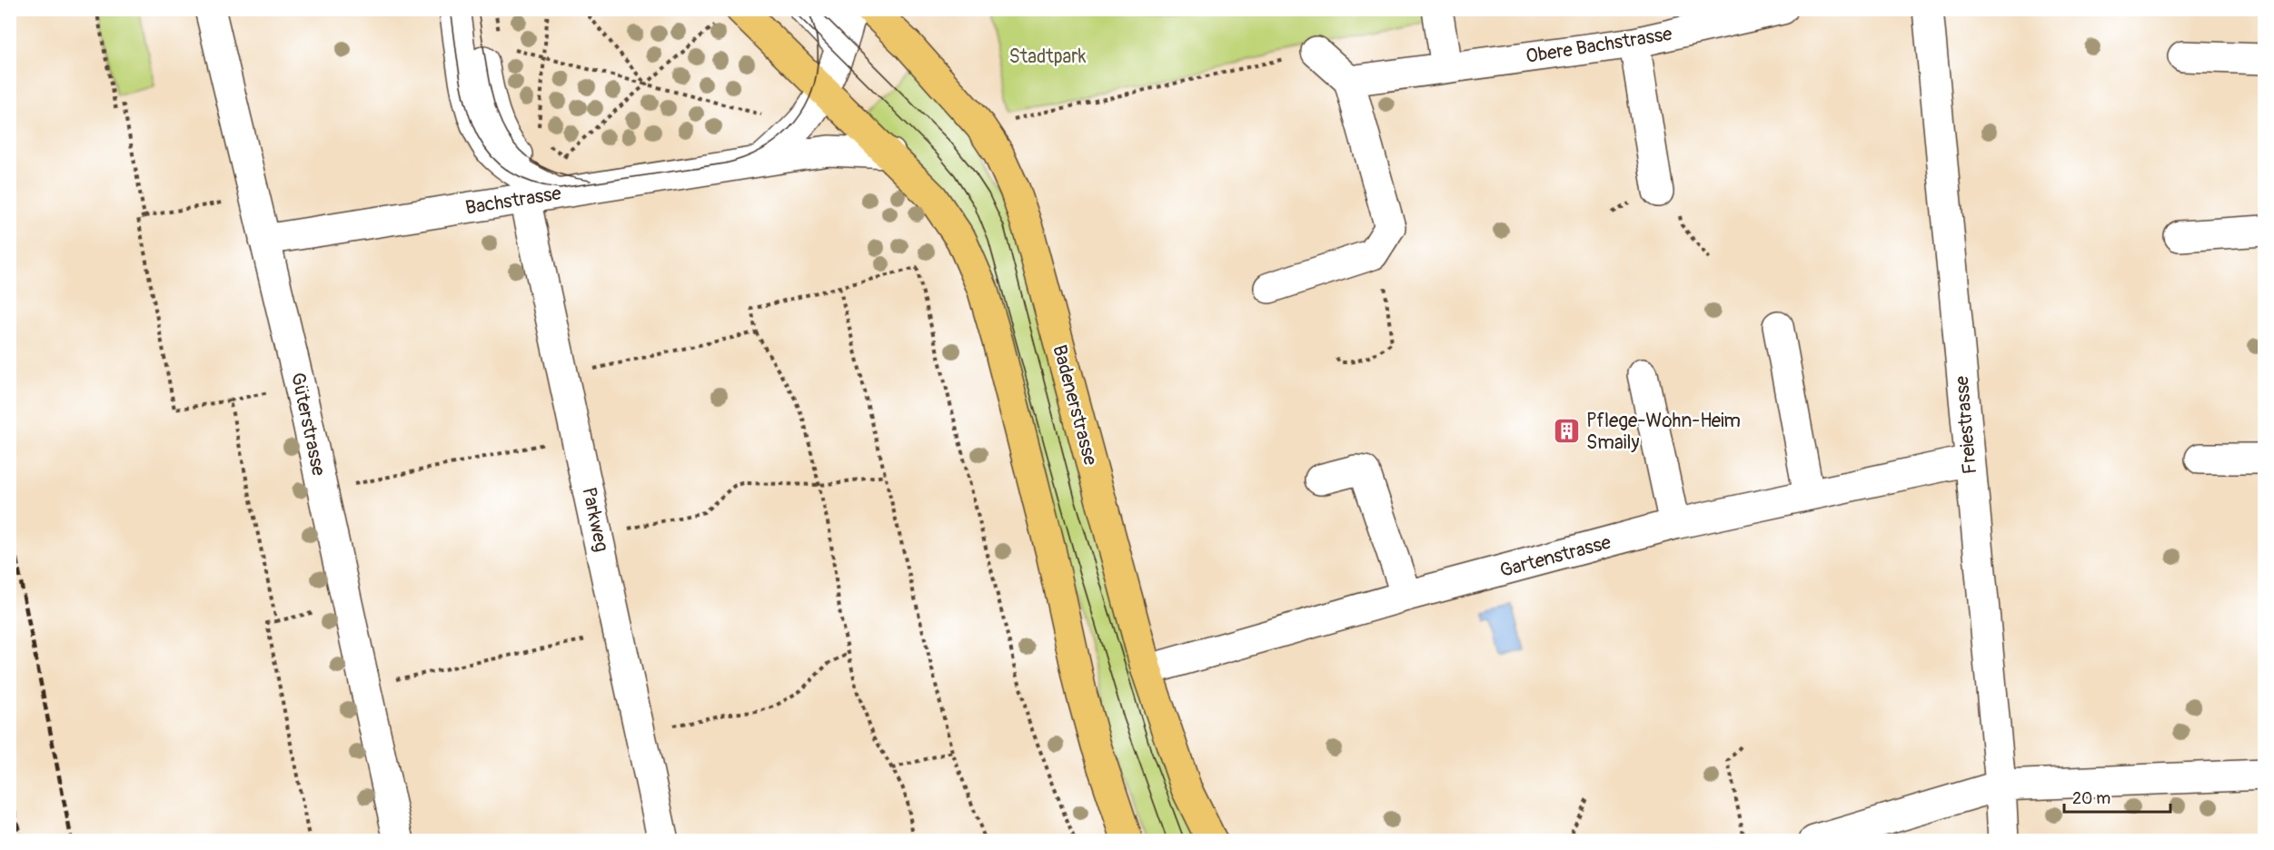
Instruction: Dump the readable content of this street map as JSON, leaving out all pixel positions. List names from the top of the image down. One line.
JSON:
{"streets":{"main road":["Badenerstrasse"],"street":["Obere Bachstrasse","Bachstrasse","Güterstrasse","Freiestrasse","Parkweg","Gartenstrasse"]},"crossings":[["Bachstrasse","Güterstrasse"],["Bachstrasse","Parkweg"],["Badenerstrasse","Gartenstrasse"],["Freiestrasse","Gartenstrasse"]],"parks":["Stadtpark"],"places":{"building":["Pflege-Wohn-Heim Smaily"]},"scale_bar":"20 m"}
